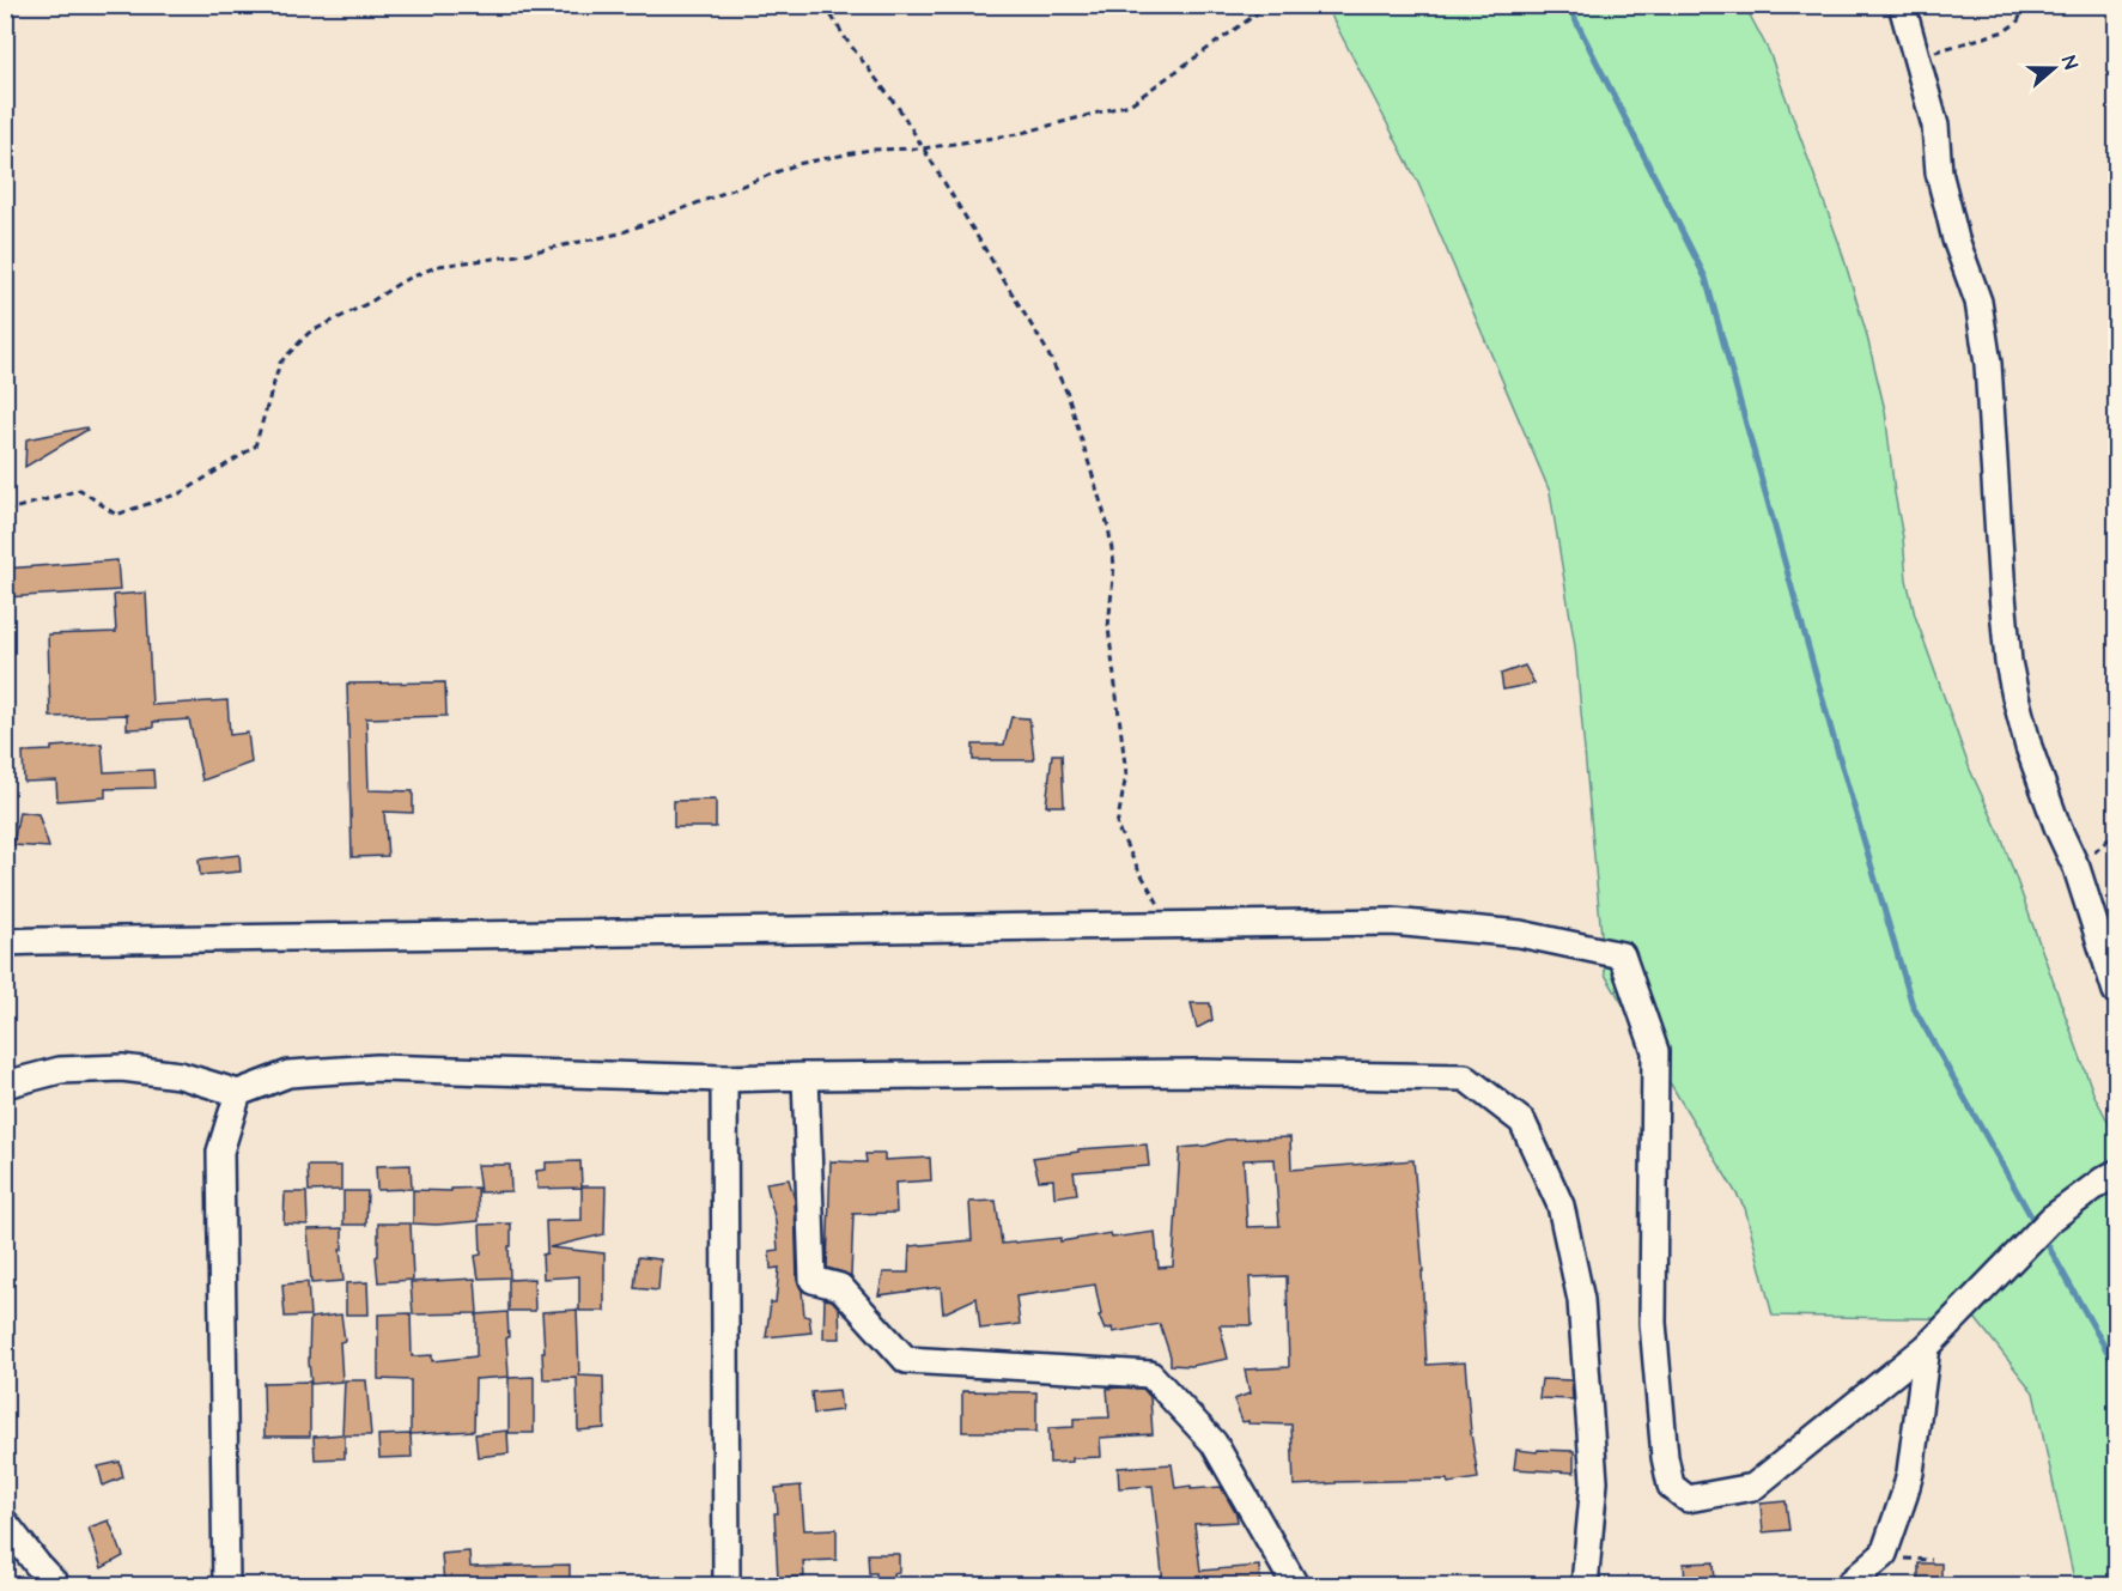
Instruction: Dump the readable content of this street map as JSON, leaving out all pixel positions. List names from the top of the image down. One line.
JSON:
{"north":"right"}
